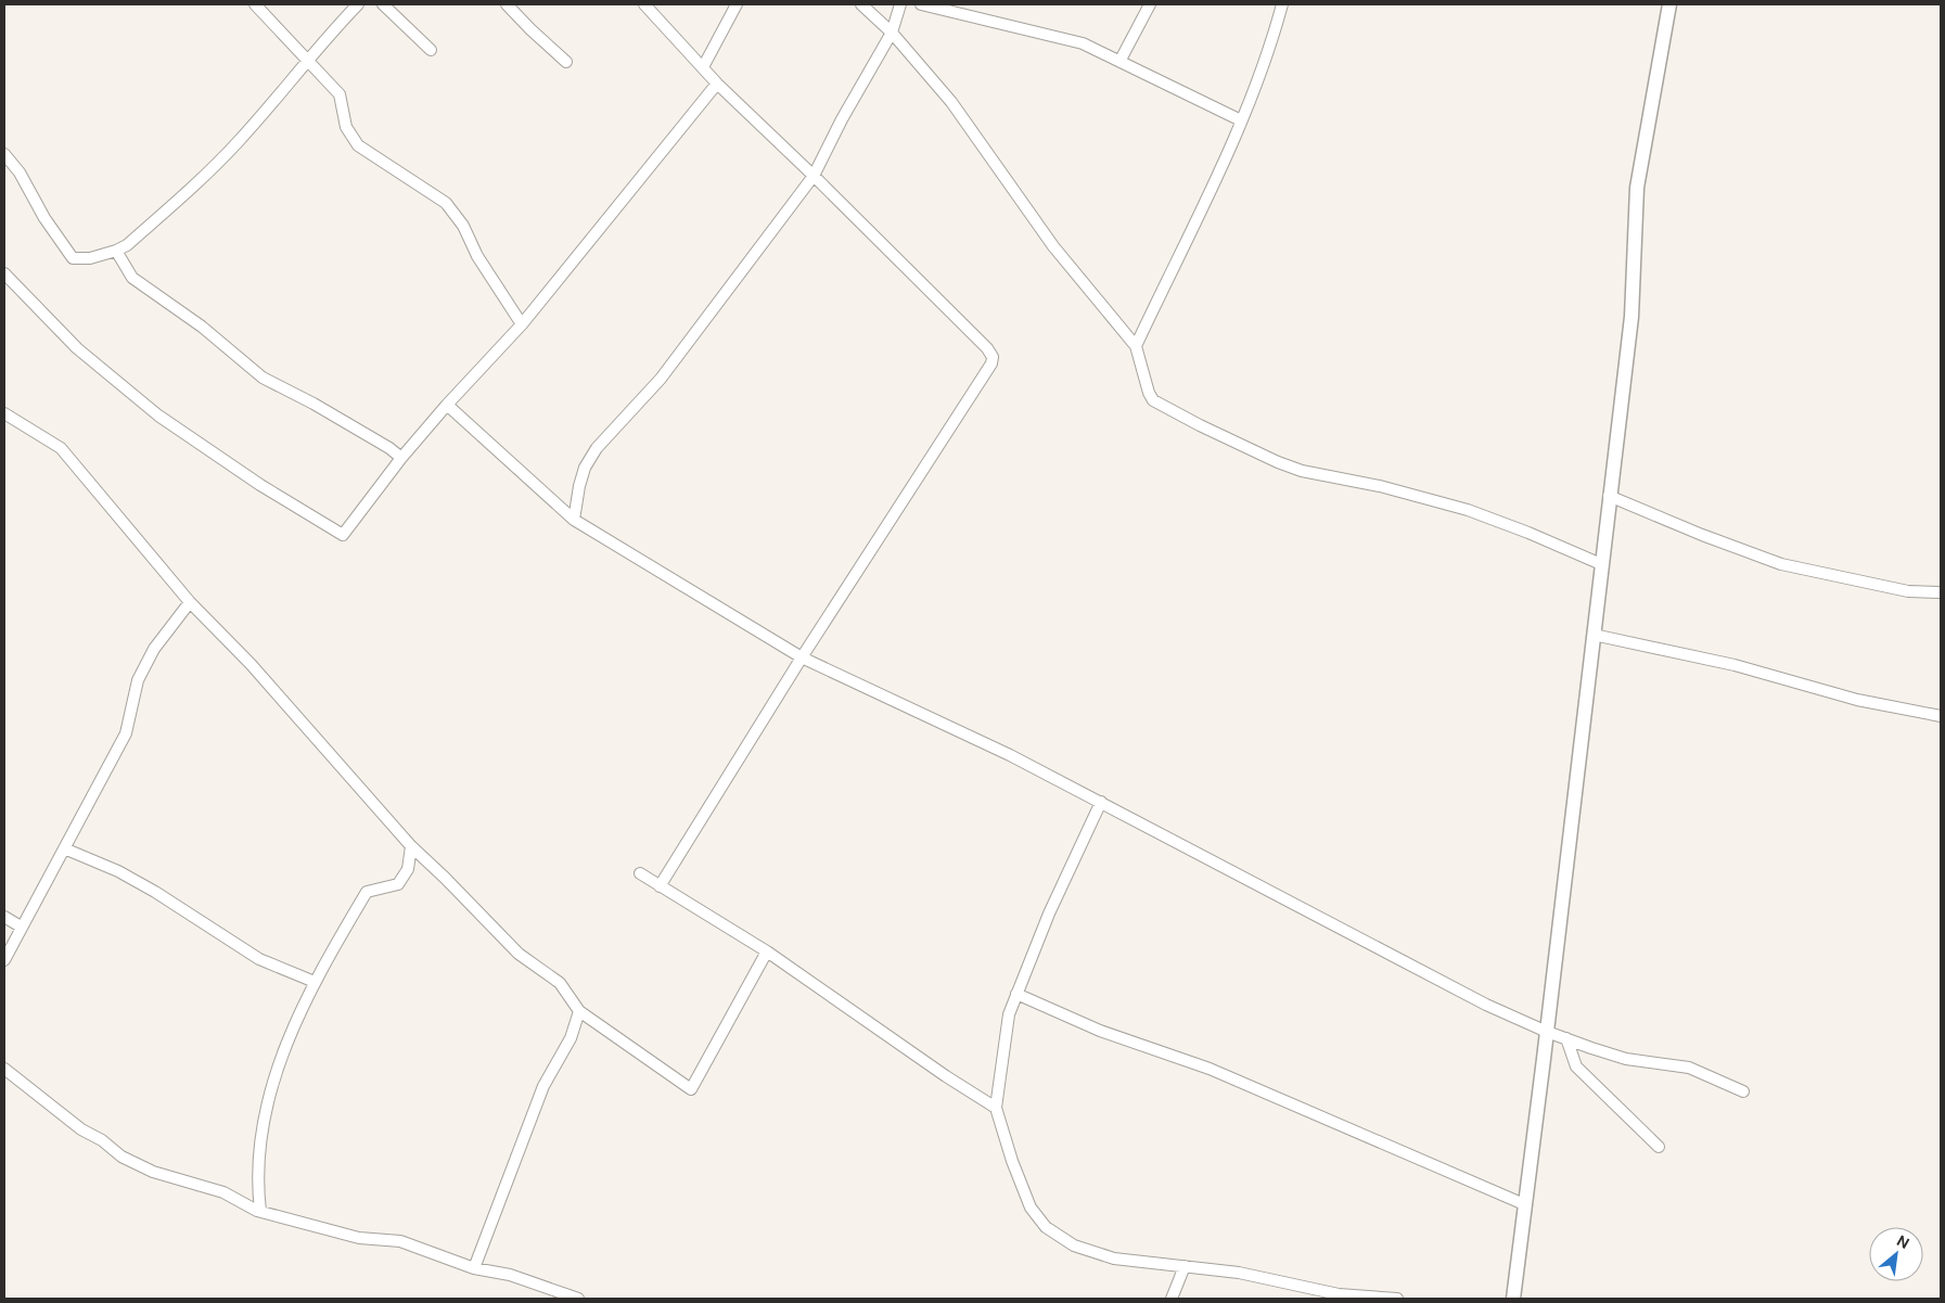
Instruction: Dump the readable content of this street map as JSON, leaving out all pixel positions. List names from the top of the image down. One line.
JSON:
{"north":"top right"}
